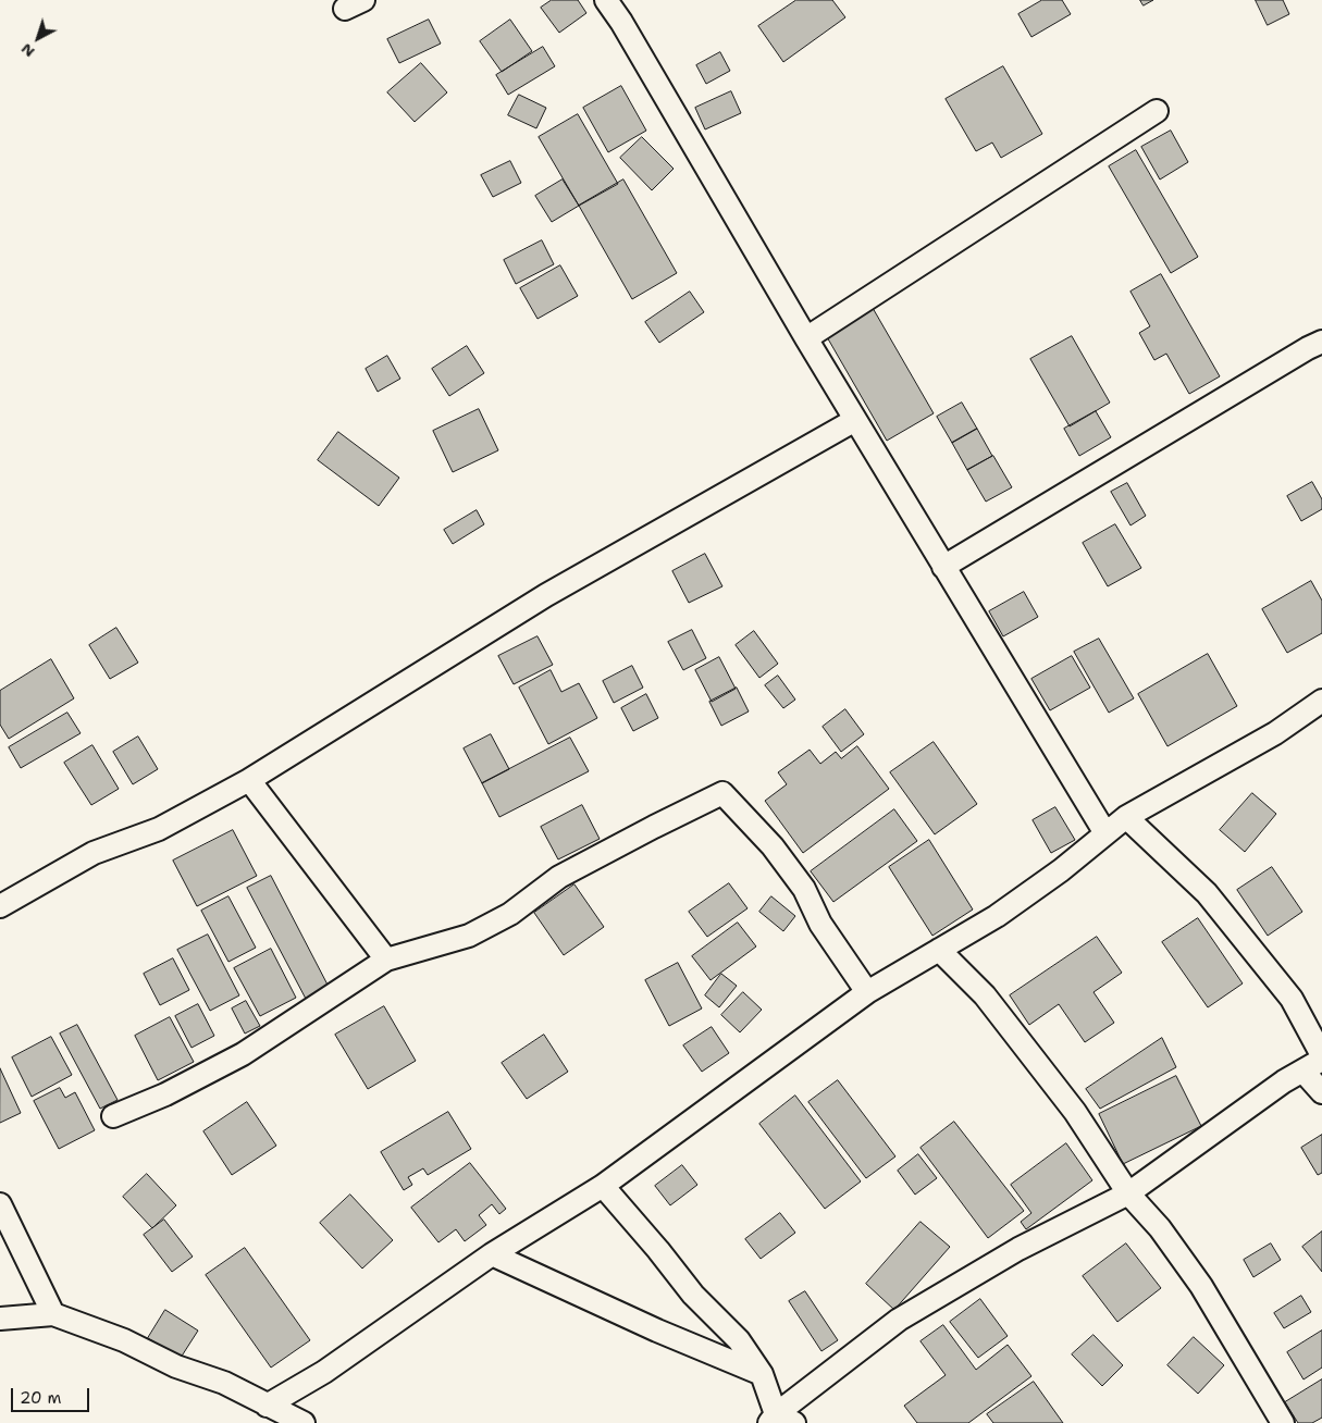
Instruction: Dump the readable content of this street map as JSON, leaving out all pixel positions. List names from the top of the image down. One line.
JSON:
{"scale_bar":"20 m","north":"bottom left"}
